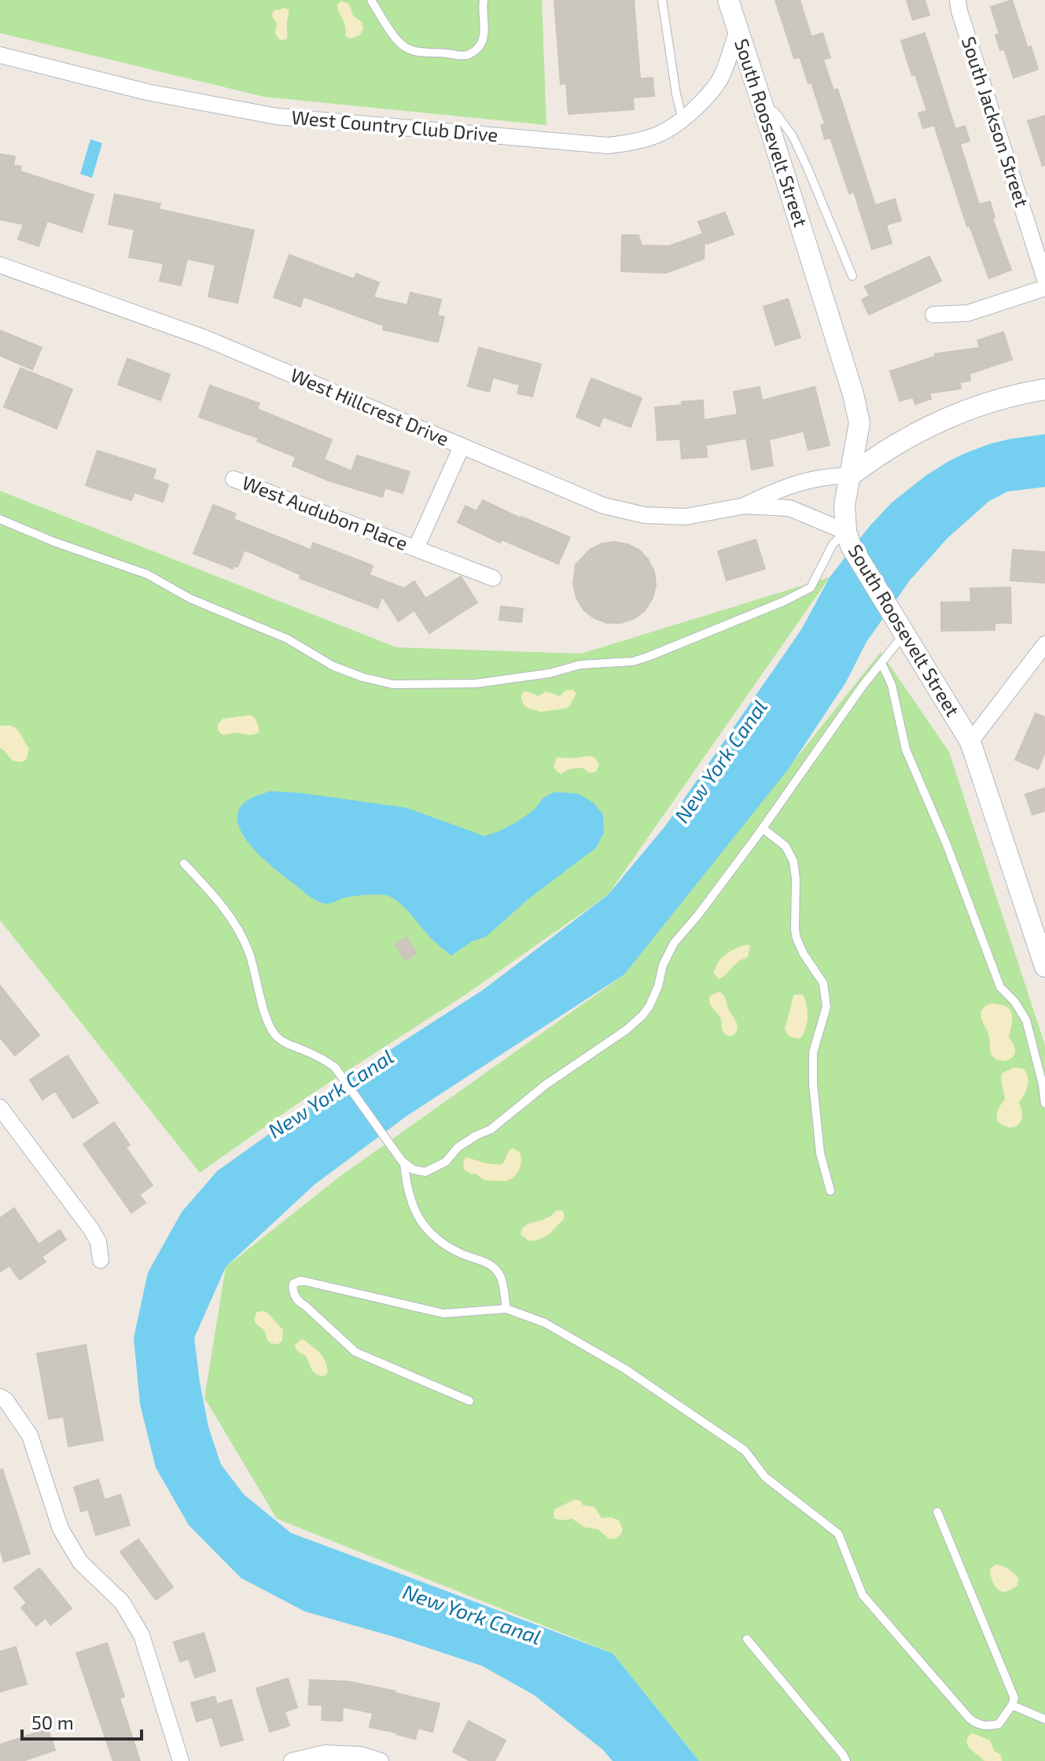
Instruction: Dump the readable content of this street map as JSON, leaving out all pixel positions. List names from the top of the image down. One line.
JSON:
{"streets":{"street":["South Jackson Street","West Country Club Drive","South Roosevelt Street","West Hillcrest Drive","West Audubon Place"]},"crossings":[["West Country Club Drive","South Roosevelt Street"],["South Roosevelt Street","West Hillcrest Drive"],["West Hillcrest Drive","West Audubon Place"]],"water":["New York Canal"],"scale_bar":"50 m"}
